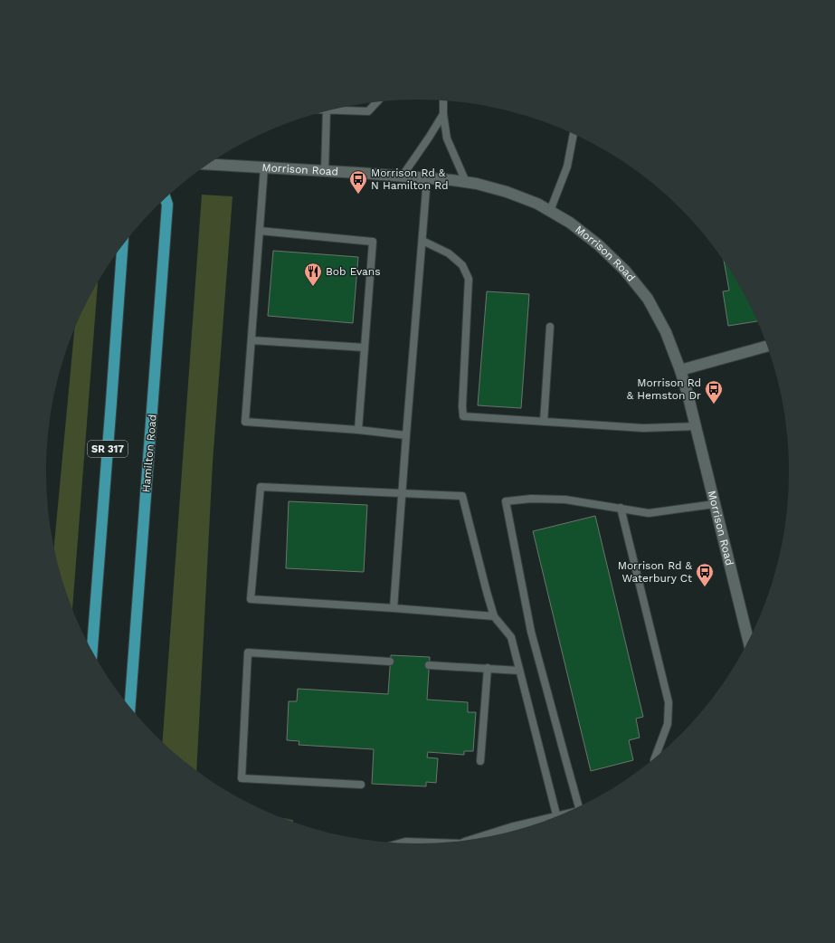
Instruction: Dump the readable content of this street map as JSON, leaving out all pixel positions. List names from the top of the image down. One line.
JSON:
{"streets":{"main road":["Morrison Road","SR 317","Hamilton Road"]},"places":{"bus stop":["Morrison Rd & N Hamilton Rd","Morrison Rd & Hemston Dr","Morrison Rd & Waterbury Ct"],"restaurant":["Bob Evans"]}}
